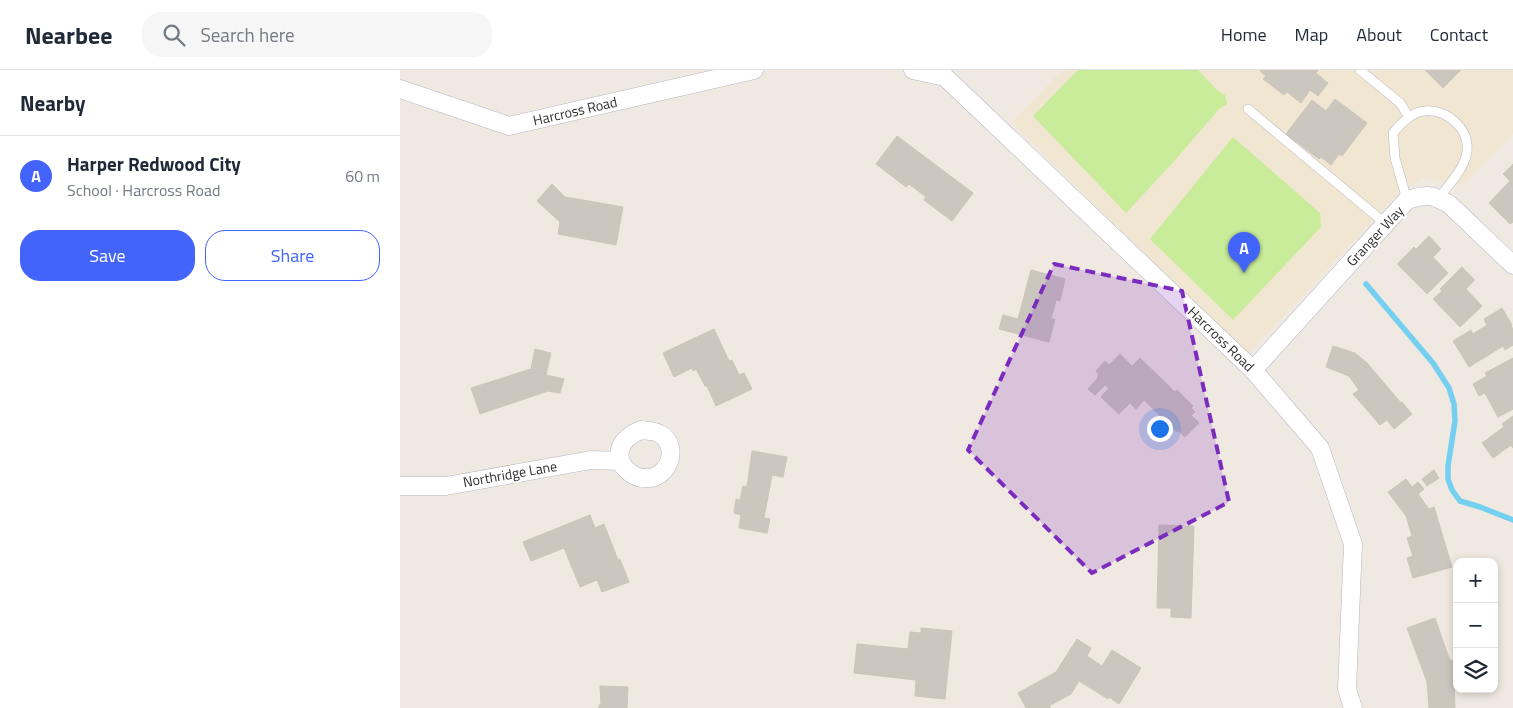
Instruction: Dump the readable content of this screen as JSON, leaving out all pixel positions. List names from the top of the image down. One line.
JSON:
{"streets":{"street":["Harcross Road","Granger Way","Northridge Lane"]},"crossings":[["Harcross Road","Granger Way"]],"page":{"header":"Nearbee","search":"Search here","nav":["Home","Map","About","Contact"],"heading":"Nearby","list":[{"mark":"A","name":"Harper Redwood City","note":"School · Harcross Road","value":"60 m"}],"buttons":["Save","Share"],"pins":"A","map_buttons":["+","−"]}}
